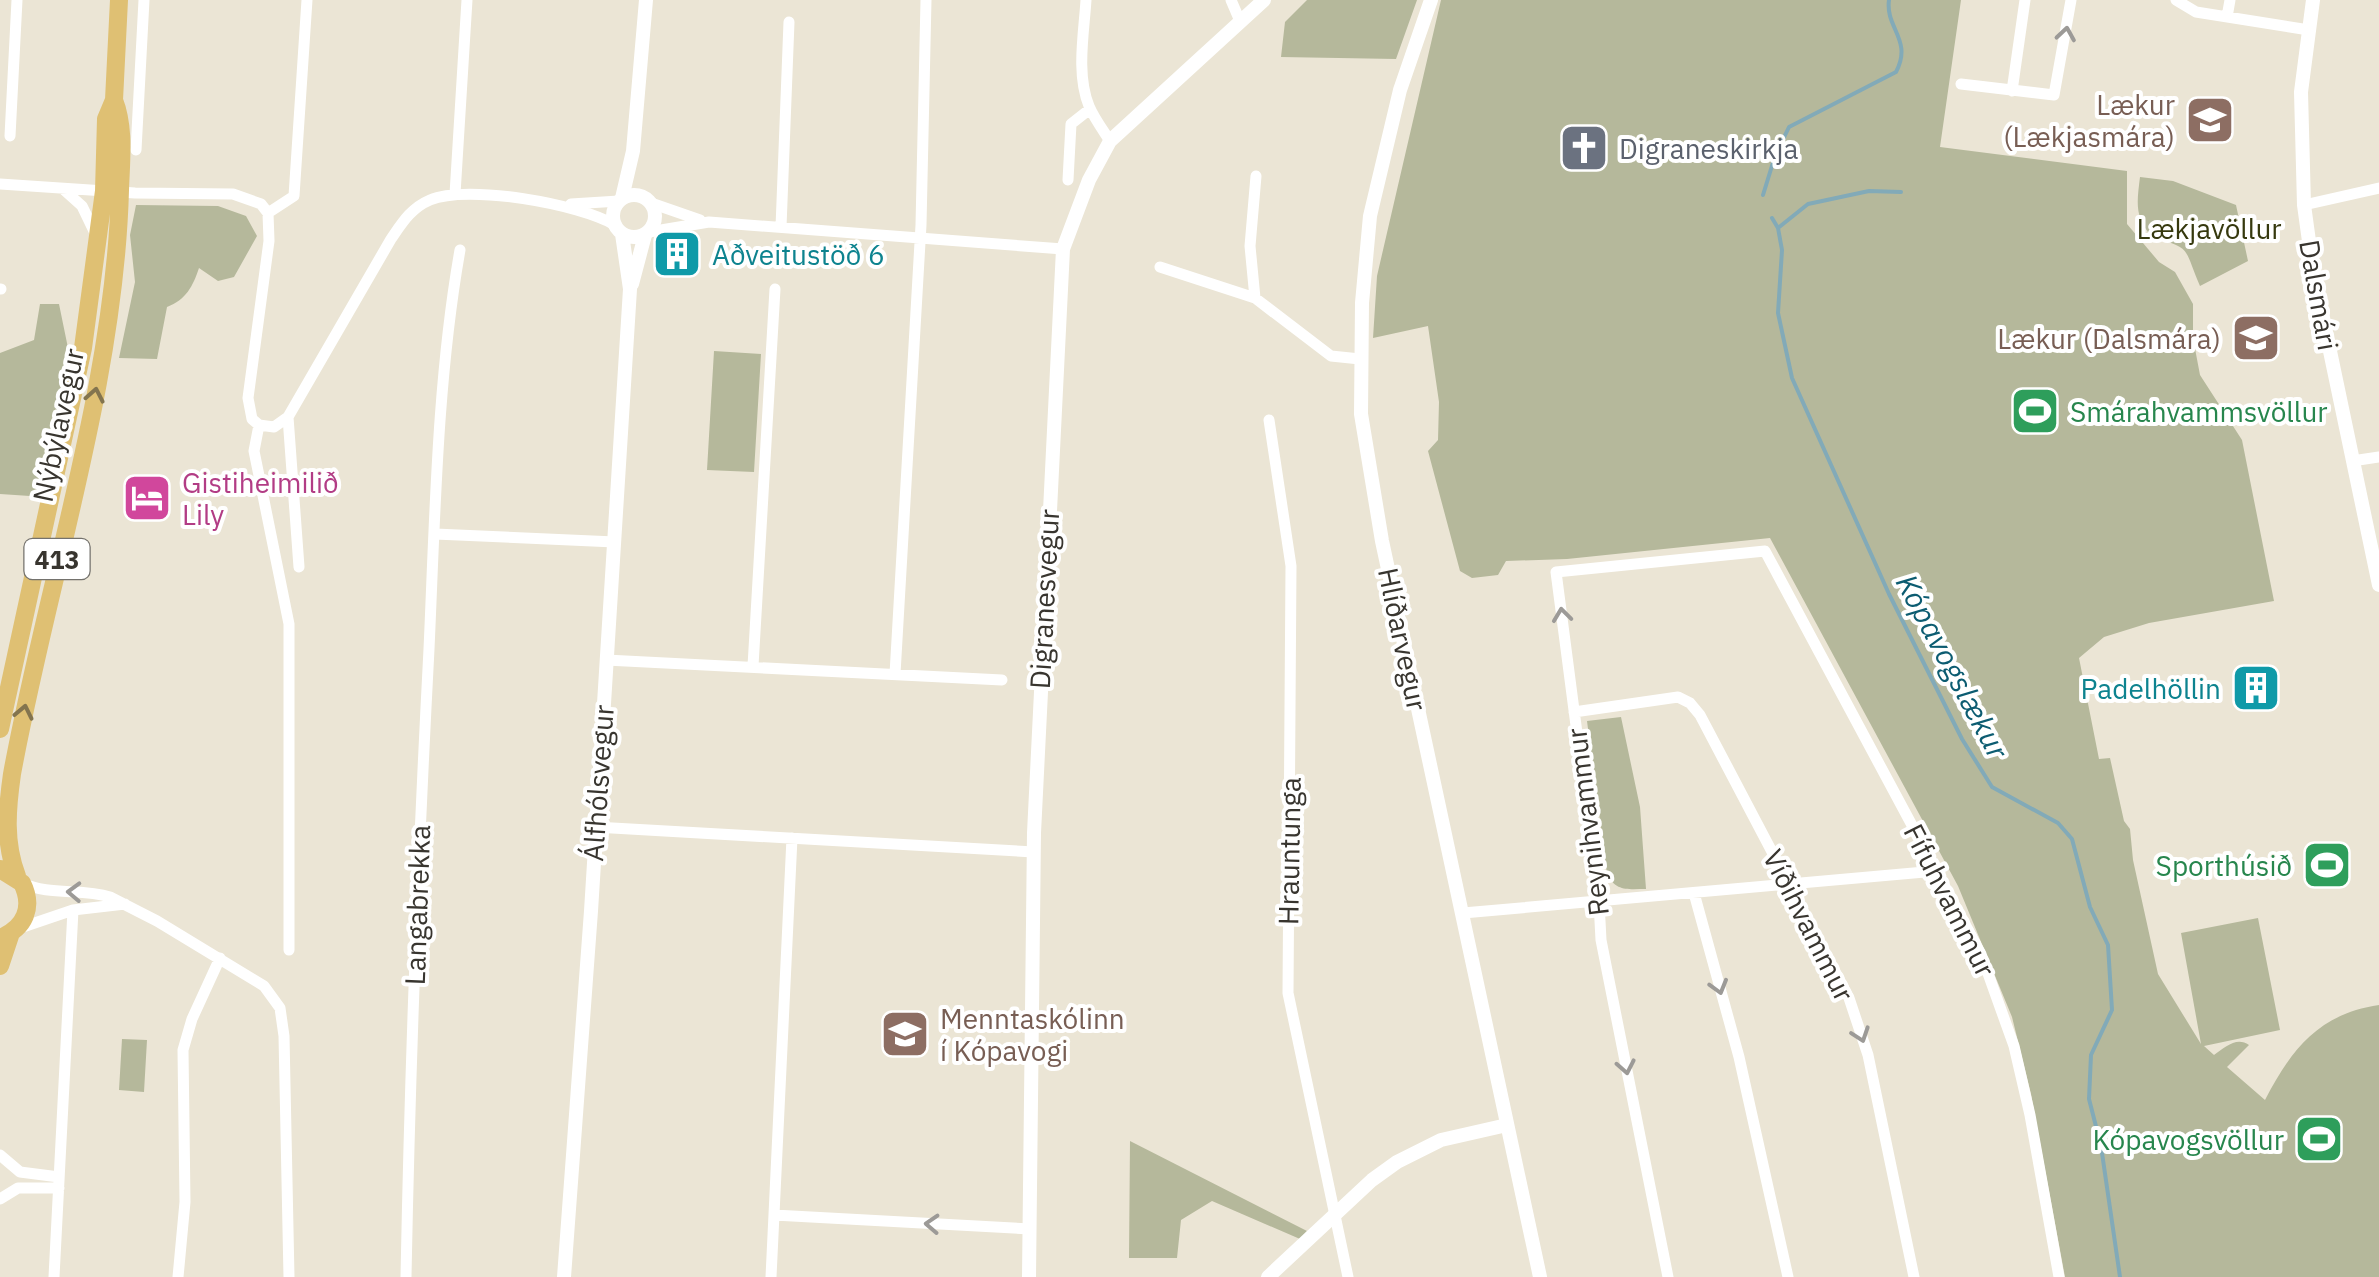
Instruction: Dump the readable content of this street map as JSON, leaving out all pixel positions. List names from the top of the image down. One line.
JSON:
{"streets":{"main road":["Nýbýlavegur","413"],"street":["Dalsmári","Digranesvegur","Hlíðarvegur","Álfhólsvegur","Reynihvammur","Hrauntunga","Fífuhvammur","Langabrekka","Víðihvammur"]},"crossings":[["Nýbýlavegur","413"],["Reynihvammur","Fífuhvammur"],["Reynihvammur","Víðihvammur"]],"one_way":["Víðihvammur"],"water":["Kópavogslækur"],"parks":["Lækjavöllur"],"places":{"school or university":["Lækur (Lækjasmára)","Lækur (Dalsmára)","Menntaskólinn í Kópavogi"],"church":["Digraneskirkja"],"building":["Aðveitustöð 6","Padelhöllin"],"sports":["Smárahvammsvöllur","Sporthúsið","Kópavogsvöllur"],"hotel":["Gistiheimilið Lily"]}}
